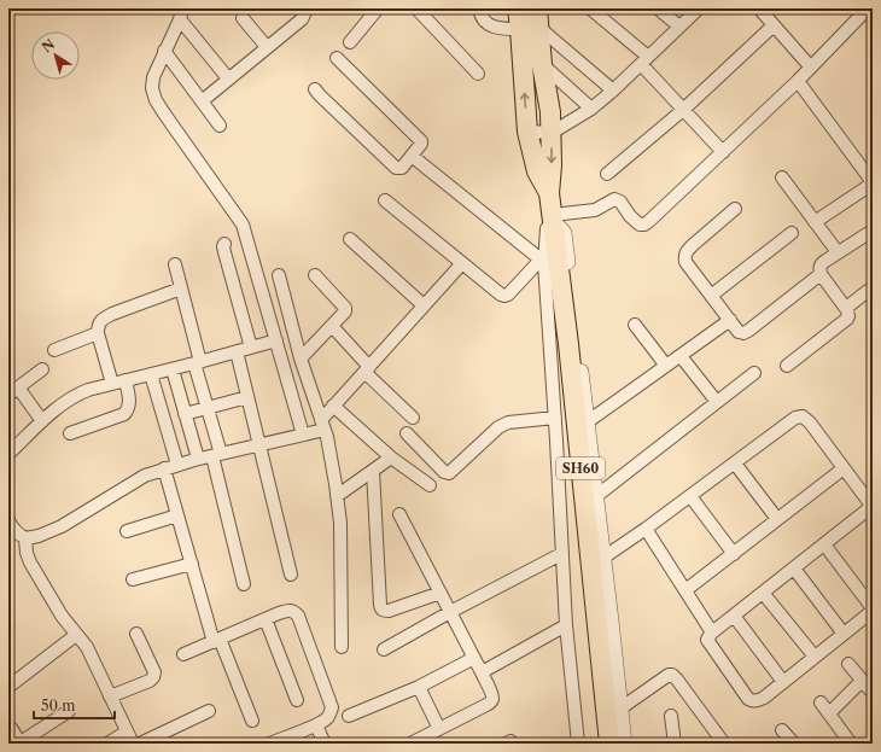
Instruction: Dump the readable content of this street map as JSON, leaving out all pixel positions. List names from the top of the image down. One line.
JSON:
{"streets":{"main road":["SH60"]},"scale_bar":"50 m","north":"top left"}
